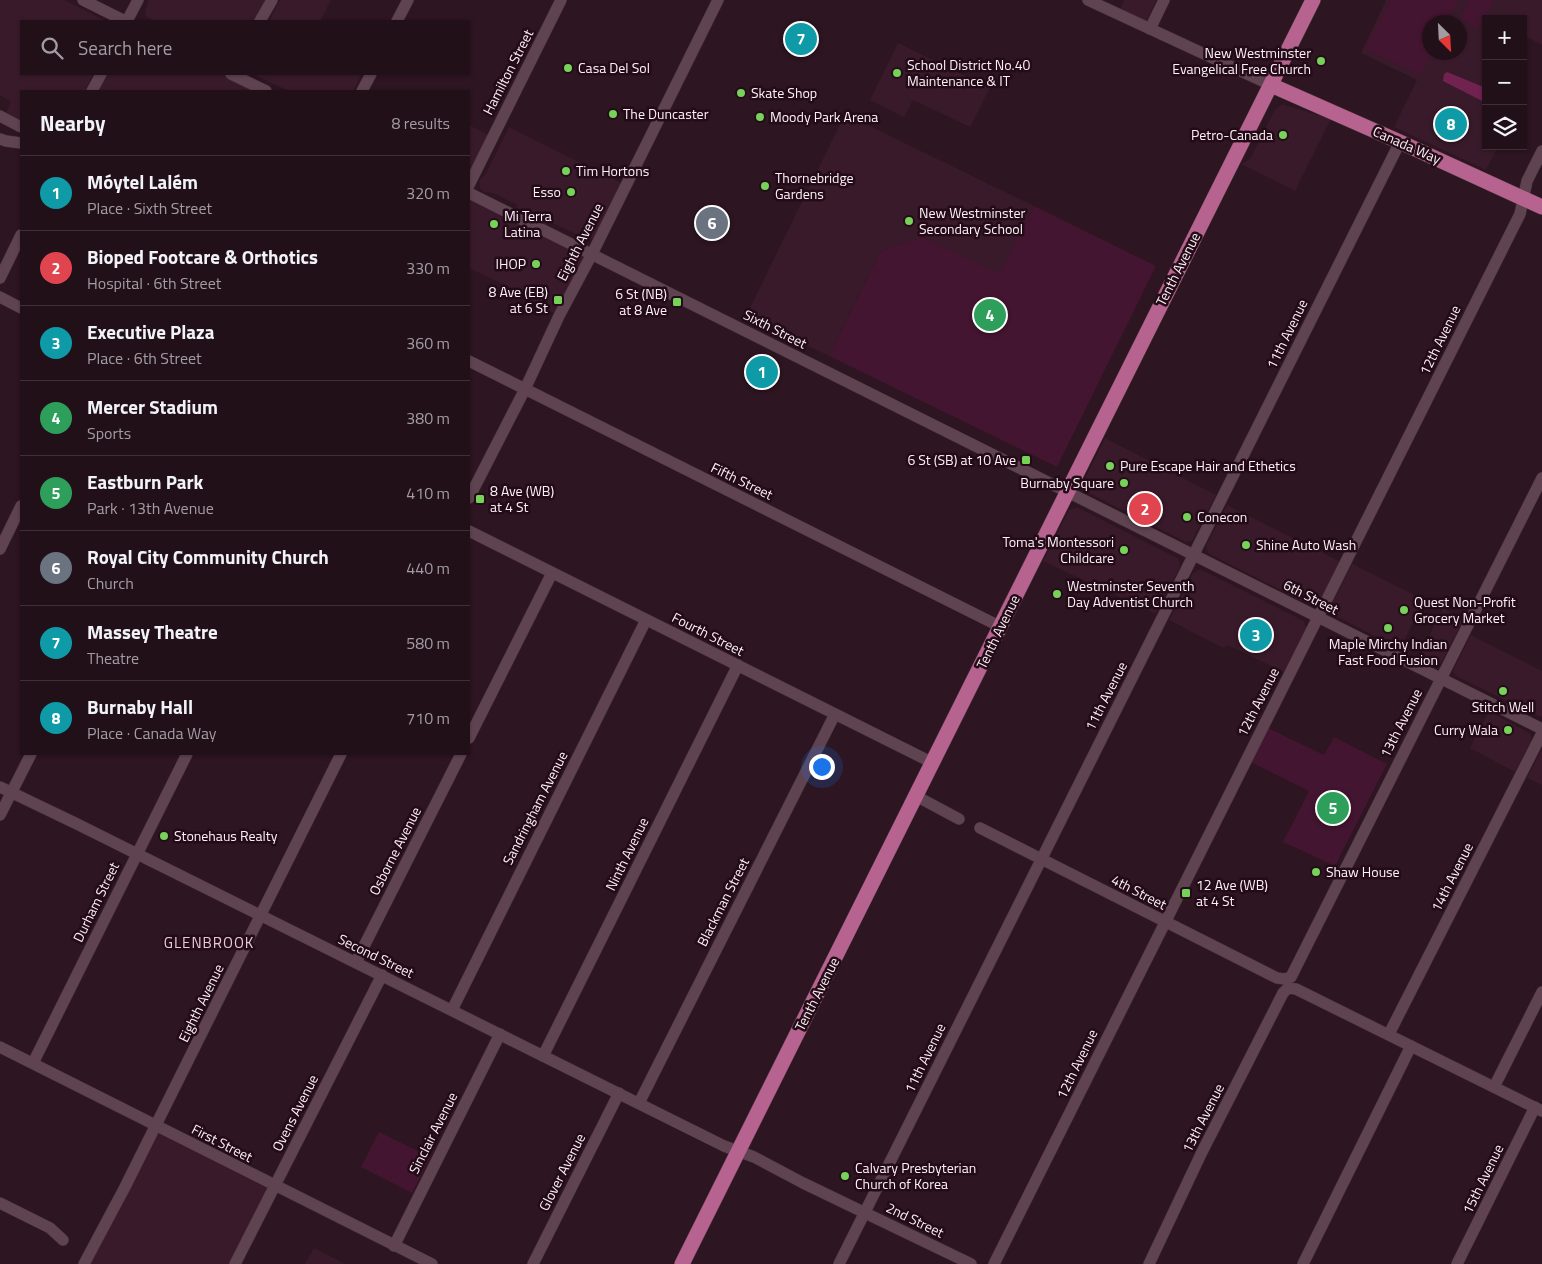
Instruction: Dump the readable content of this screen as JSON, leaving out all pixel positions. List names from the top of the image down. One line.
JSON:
{"streets":{"main road":["Canada Way","Tenth Avenue"],"street":["Hamilton Street","Eighth Avenue","Sixth Street","11th Avenue","12th Avenue","Fifth Street","6th Street","Fourth Street","13th Avenue","Sandringham Avenue","Osborne Avenue","Ninth Avenue","14th Avenue","4th Street","Durham Street","Blackman Street","Second Street","Ovens Avenue","Sinclair Avenue","First Street","Glover Avenue","15th Avenue","2nd Street"]},"crossings":[["Canada Way","Tenth Avenue"],["Canada Way","11th Avenue"],["Canada Way","12th Avenue"],["Eighth Avenue","Sixth Street"],["Eighth Avenue","Fifth Street"],["Eighth Avenue","Second Street"],["Eighth Avenue","First Street"],["Tenth Avenue","Sixth Street"],["Tenth Avenue","Fifth Street"],["Tenth Avenue","6th Street"],["Tenth Avenue","Fourth Street"],["Tenth Avenue","Second Street"],["Tenth Avenue","2nd Street"],["Sixth Street","6th Street"],["11th Avenue","6th Street"],["11th Avenue","4th Street"],["11th Avenue","2nd Street"],["12th Avenue","6th Street"],["12th Avenue","4th Street"],["6th Street","13th Avenue"],["Fourth Street","Sandringham Avenue"],["Fourth Street","Ninth Avenue"],["Fourth Street","Blackman Street"],["13th Avenue","4th Street"],["Sandringham Avenue","Second Street"],["Osborne Avenue","Second Street"],["Ninth Avenue","Second Street"],["14th Avenue","4th Street"],["4th Street","15th Avenue"],["Durham Street","Second Street"],["Durham Street","First Street"],["Blackman Street","Second Street"],["Second Street","Ovens Avenue"],["Second Street","Sinclair Avenue"],["Second Street","Glover Avenue"],["Second Street","2nd Street"],["Ovens Avenue","First Street"],["Sinclair Avenue","First Street"]],"districts":["GLENBROOK"],"places":{"other":["New Westminster Evangelical Free Church","Casa Del Sol","School District No.40 Maintenance & IT","Skate Shop","The Duncaster","Moody Park Arena","Petro-Canada","Tim Hortons","Thornebridge Gardens","Esso","New Westminster Secondary School","Mi Terra Latina","IHOP","Pure Escape Hair and Ethetics","Burnaby Square","Conecon","Shine Auto Wash","Toma's Montessori Childcare","Westminster Seventh Day Adventist Church","Quest Non-Profit Grocery Market","Maple Mirchy Indian Fast Food Fusion","Stitch Well","Curry Wala","Stonehaus Realty","Shaw House","Calvary Presbyterian Church of Korea"],"transit":["8 Ave (EB) at 6 St","6 St (NB) at 8 Ave","6 St (SB) at 10 Ave","8 Ave (WB) at 4 St","12 Ave (WB) at 4 St"]},"north":"bottom right","page":{"map_buttons":["+","−"],"search":"Search here","pins":["7","8","6","4","1","2","3","5"],"heading":["Nearby","8 results"],"list":[{"mark":"1","name":"Móytel Lalém","note":"Place · Sixth Street","value":"320 m"},{"mark":"2","name":"Bioped Footcare & Orthotics","note":"Hospital · 6th Street","value":"330 m"},{"mark":"3","name":"Executive Plaza","note":"Place · 6th Street","value":"360 m"},{"mark":"4","name":"Mercer Stadium","note":"Sports","value":"380 m"},{"mark":"5","name":"Eastburn Park","note":"Park · 13th Avenue","value":"410 m"},{"mark":"6","name":"Royal City Community Church","note":"Church","value":"440 m"},{"mark":"7","name":"Massey Theatre","note":"Theatre","value":"580 m"},{"mark":"8","name":"Burnaby Hall","note":"Place · Canada Way","value":"710 m"}]}}
